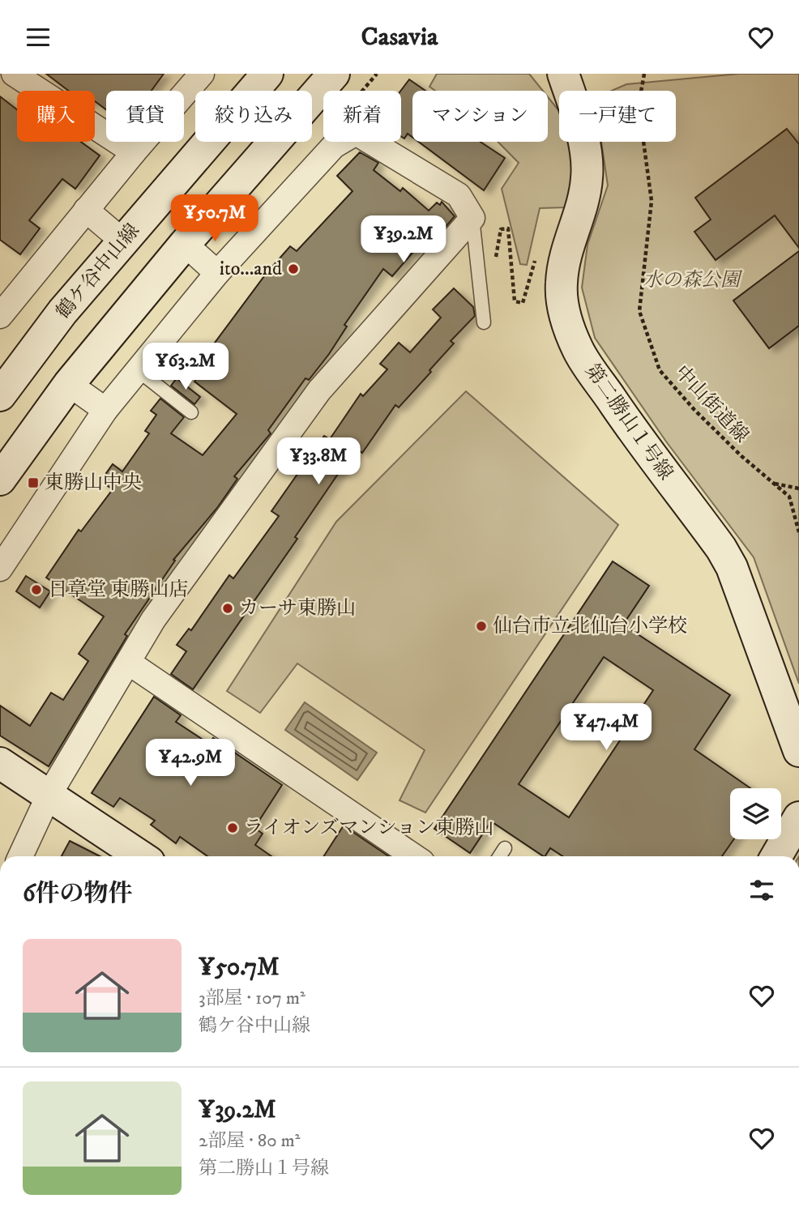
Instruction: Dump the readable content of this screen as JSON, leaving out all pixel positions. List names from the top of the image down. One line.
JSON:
{"streets":{"street":["鶴ケ谷中山線","第二勝山１号線"],"path":["中山街道線"]},"parks":["水の森公園"],"places":{"other":["ito...and","日章堂 東勝山店","カーサ東勝山","仙台市立北仙台小学校","ライオンズマンション東勝山"],"transit":["東勝山中央"]},"page":{"header":"Casavia","chip":["購入","賃貸","絞り込み","新着","マンション","一戸建て"],"price":["¥50.7M","¥39.2M","¥63.2M","¥33.8M","¥47.4M","¥42.9M"],"heading":"6件の物件","list":[{"name":"¥50.7M","note":"3部屋 · 107 m² · 鶴ケ谷中山線"},{"name":"¥39.2M","note":"2部屋 · 80 m² · 第二勝山１号線"}]}}
